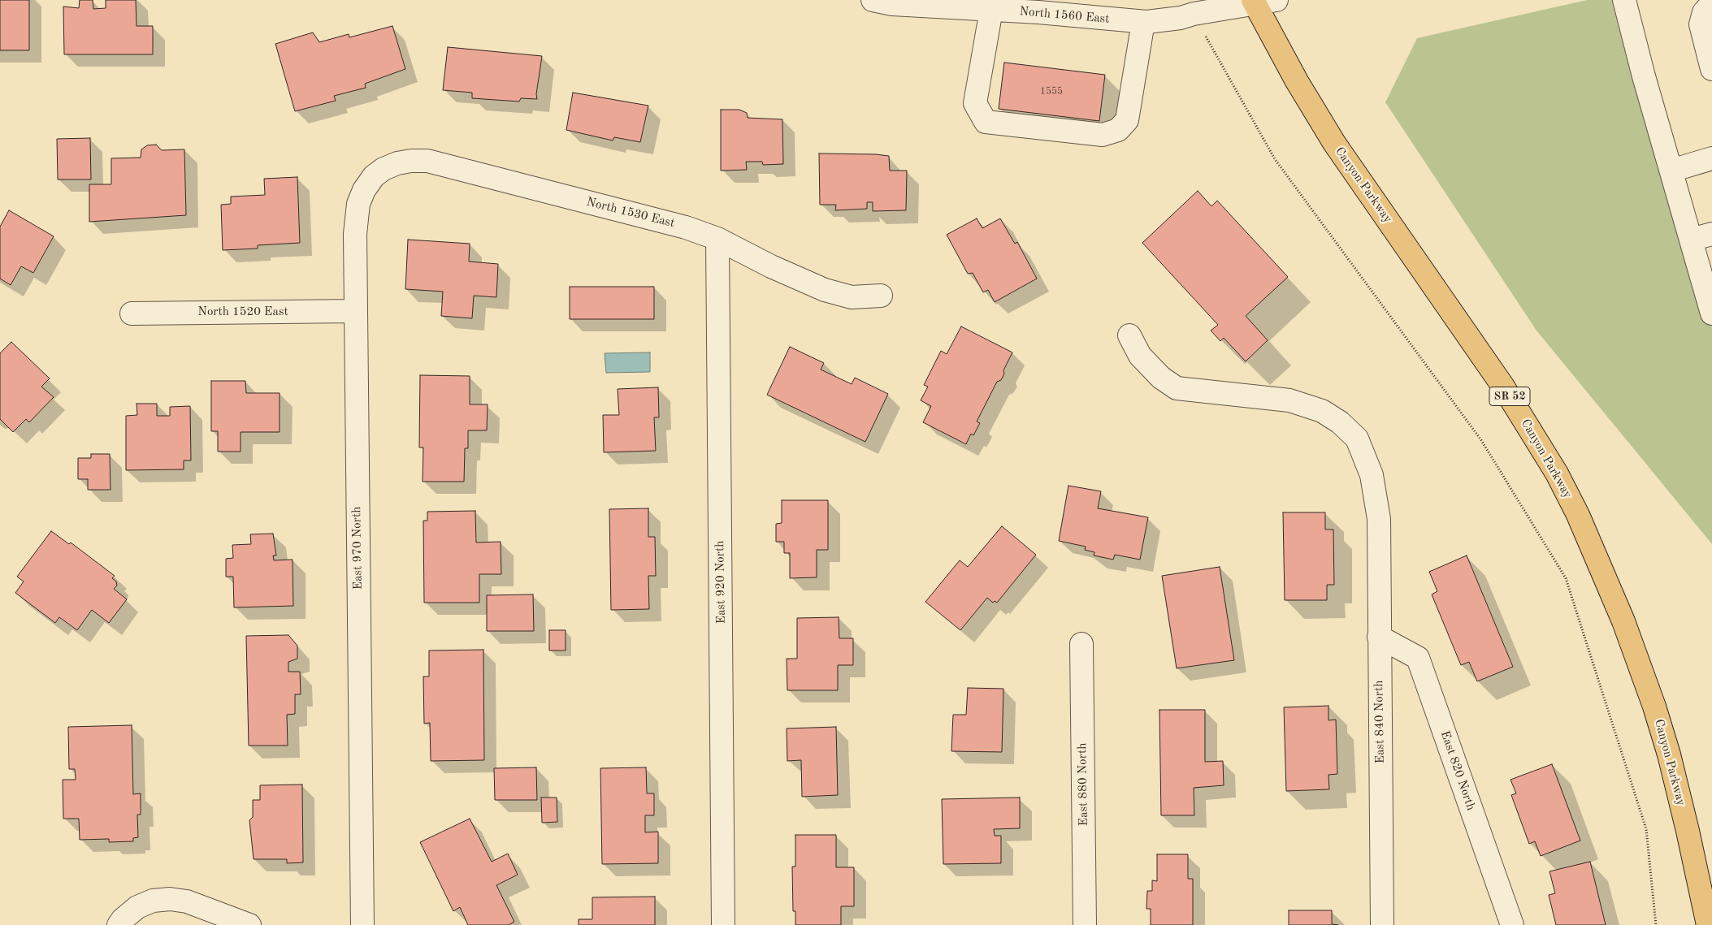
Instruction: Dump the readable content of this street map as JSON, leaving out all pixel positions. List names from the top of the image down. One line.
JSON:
{"streets":{"highway":["Canyon Parkway","SR 52"],"street":["North 1560 East","North 1530 East","North 1520 East","East 970 North","East 920 North","East 840 North","East 820 North","East 880 North"]},"crossings":[["North 1560 East","Canyon Parkway"],["North 1530 East","East 970 North"],["North 1530 East","East 920 North"],["North 1520 East","East 970 North"],["East 840 North","East 820 North"]],"house_numbers":["1555"]}
